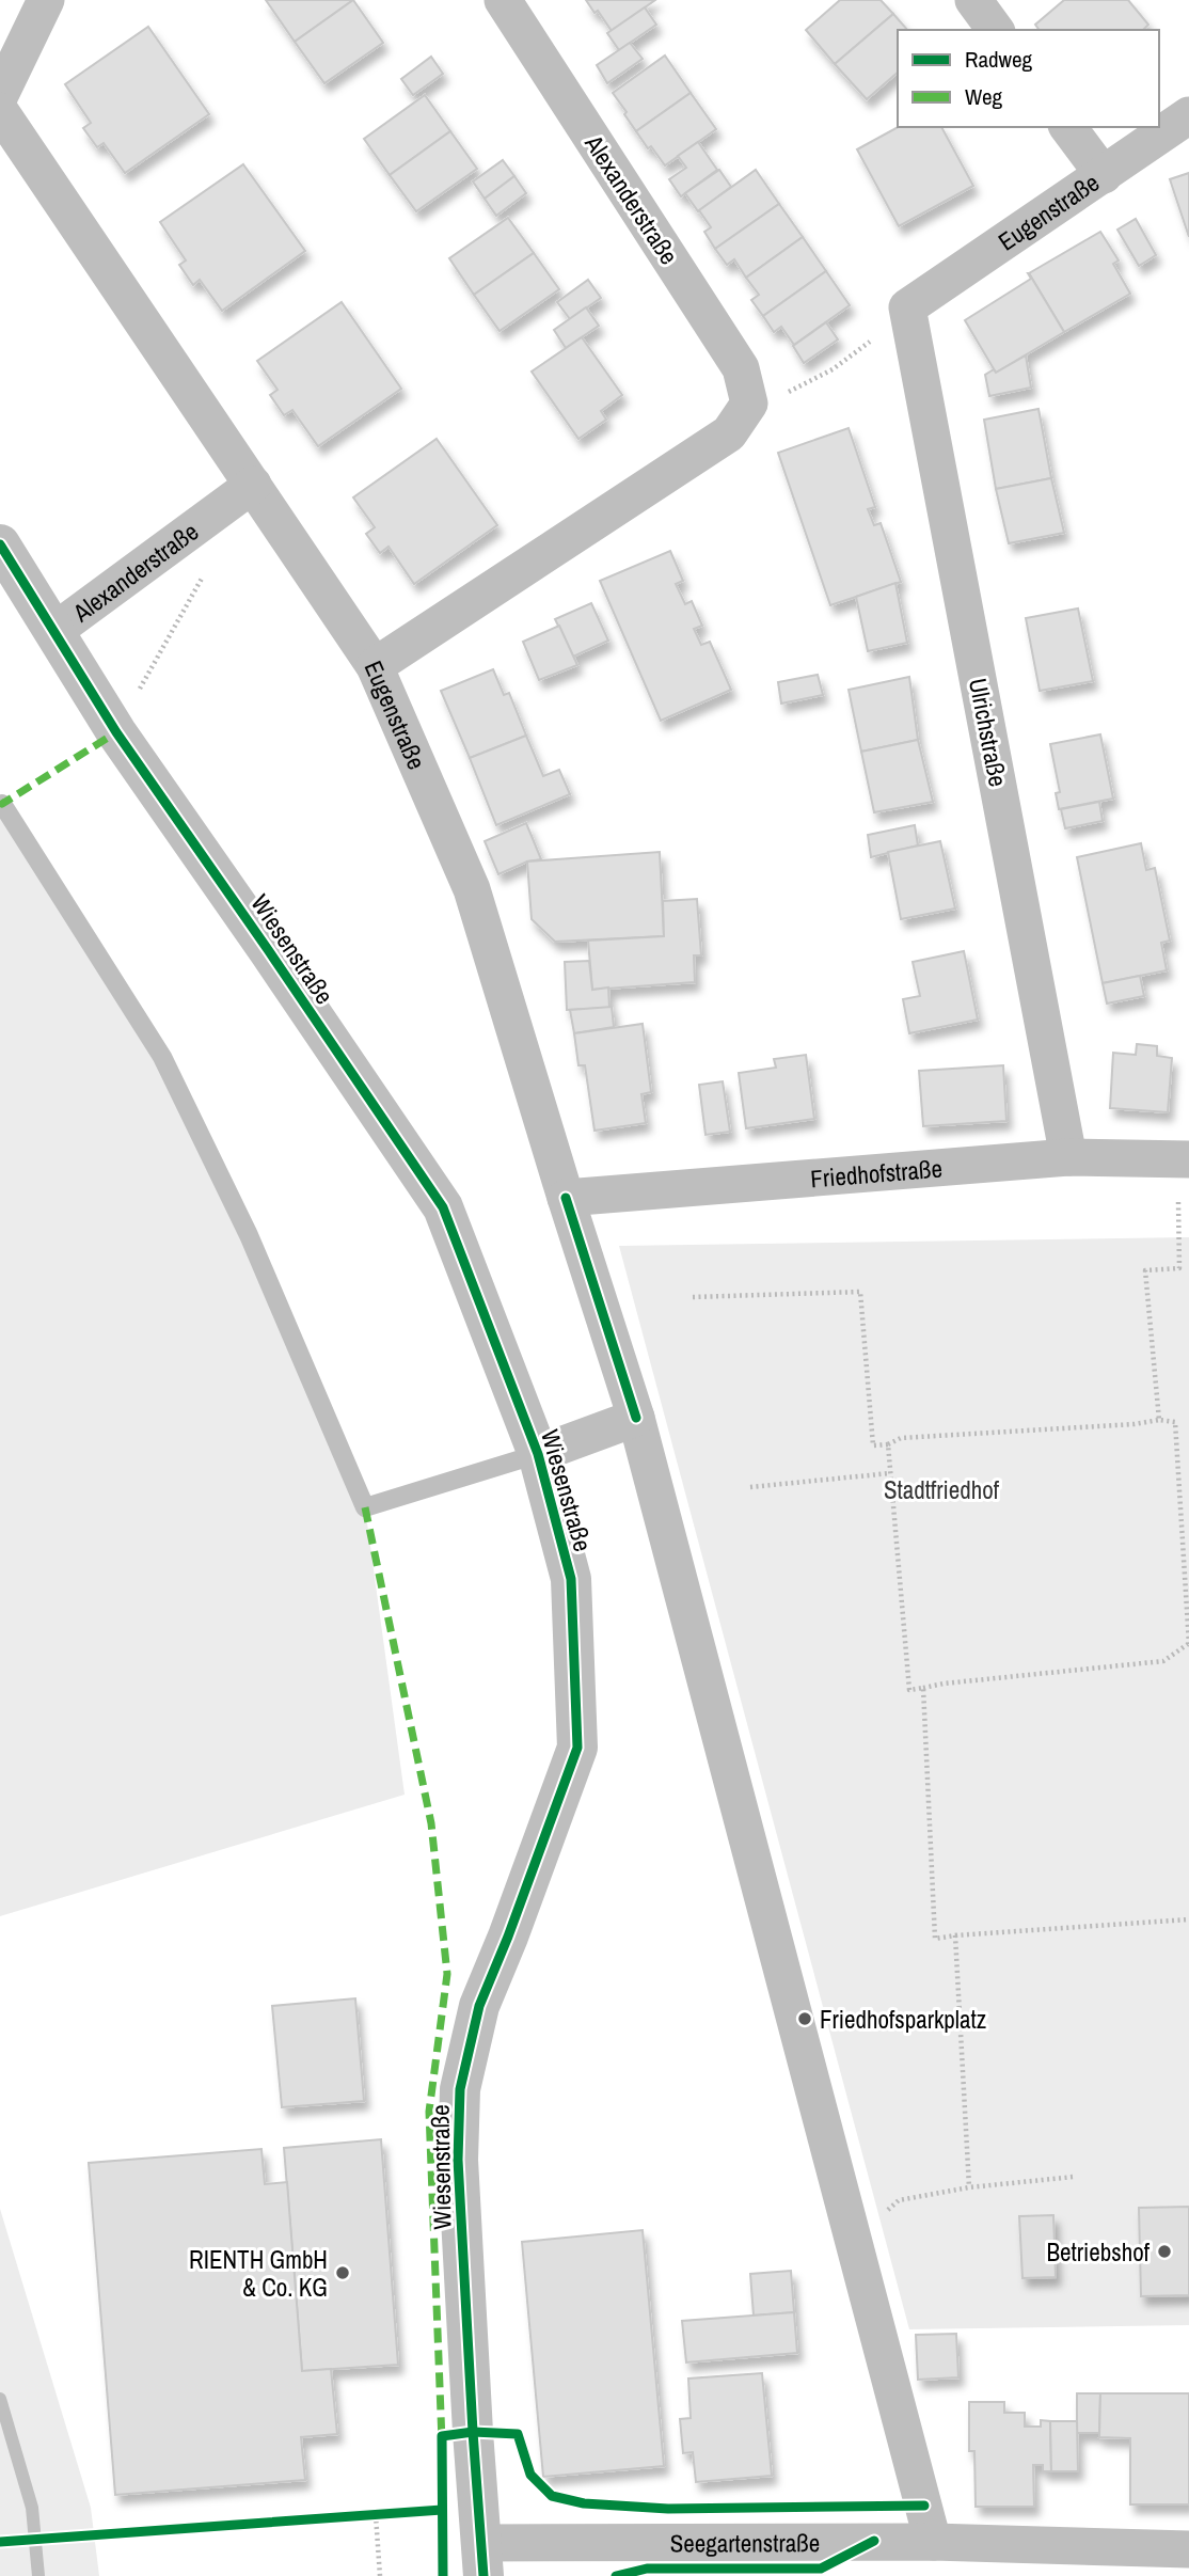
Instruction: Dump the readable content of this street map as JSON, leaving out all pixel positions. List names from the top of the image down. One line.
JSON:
{"streets":{"street":["Alexanderstraße","Eugenstraße","Ulrichstraße","Wiesenstraße","Friedhofstraße","Seegartenstraße"]},"crossings":[["Alexanderstraße","Eugenstraße"],["Alexanderstraße","Wiesenstraße"],["Eugenstraße","Ulrichstraße"],["Eugenstraße","Friedhofstraße"],["Eugenstraße","Seegartenstraße"],["Ulrichstraße","Friedhofstraße"],["Wiesenstraße","Seegartenstraße"]],"parks":["Stadtfriedhof"],"places":["Friedhofsparkplatz","Betriebshof","RIENTH GmbH & Co. KG"],"legend":["Radweg","Weg"]}
